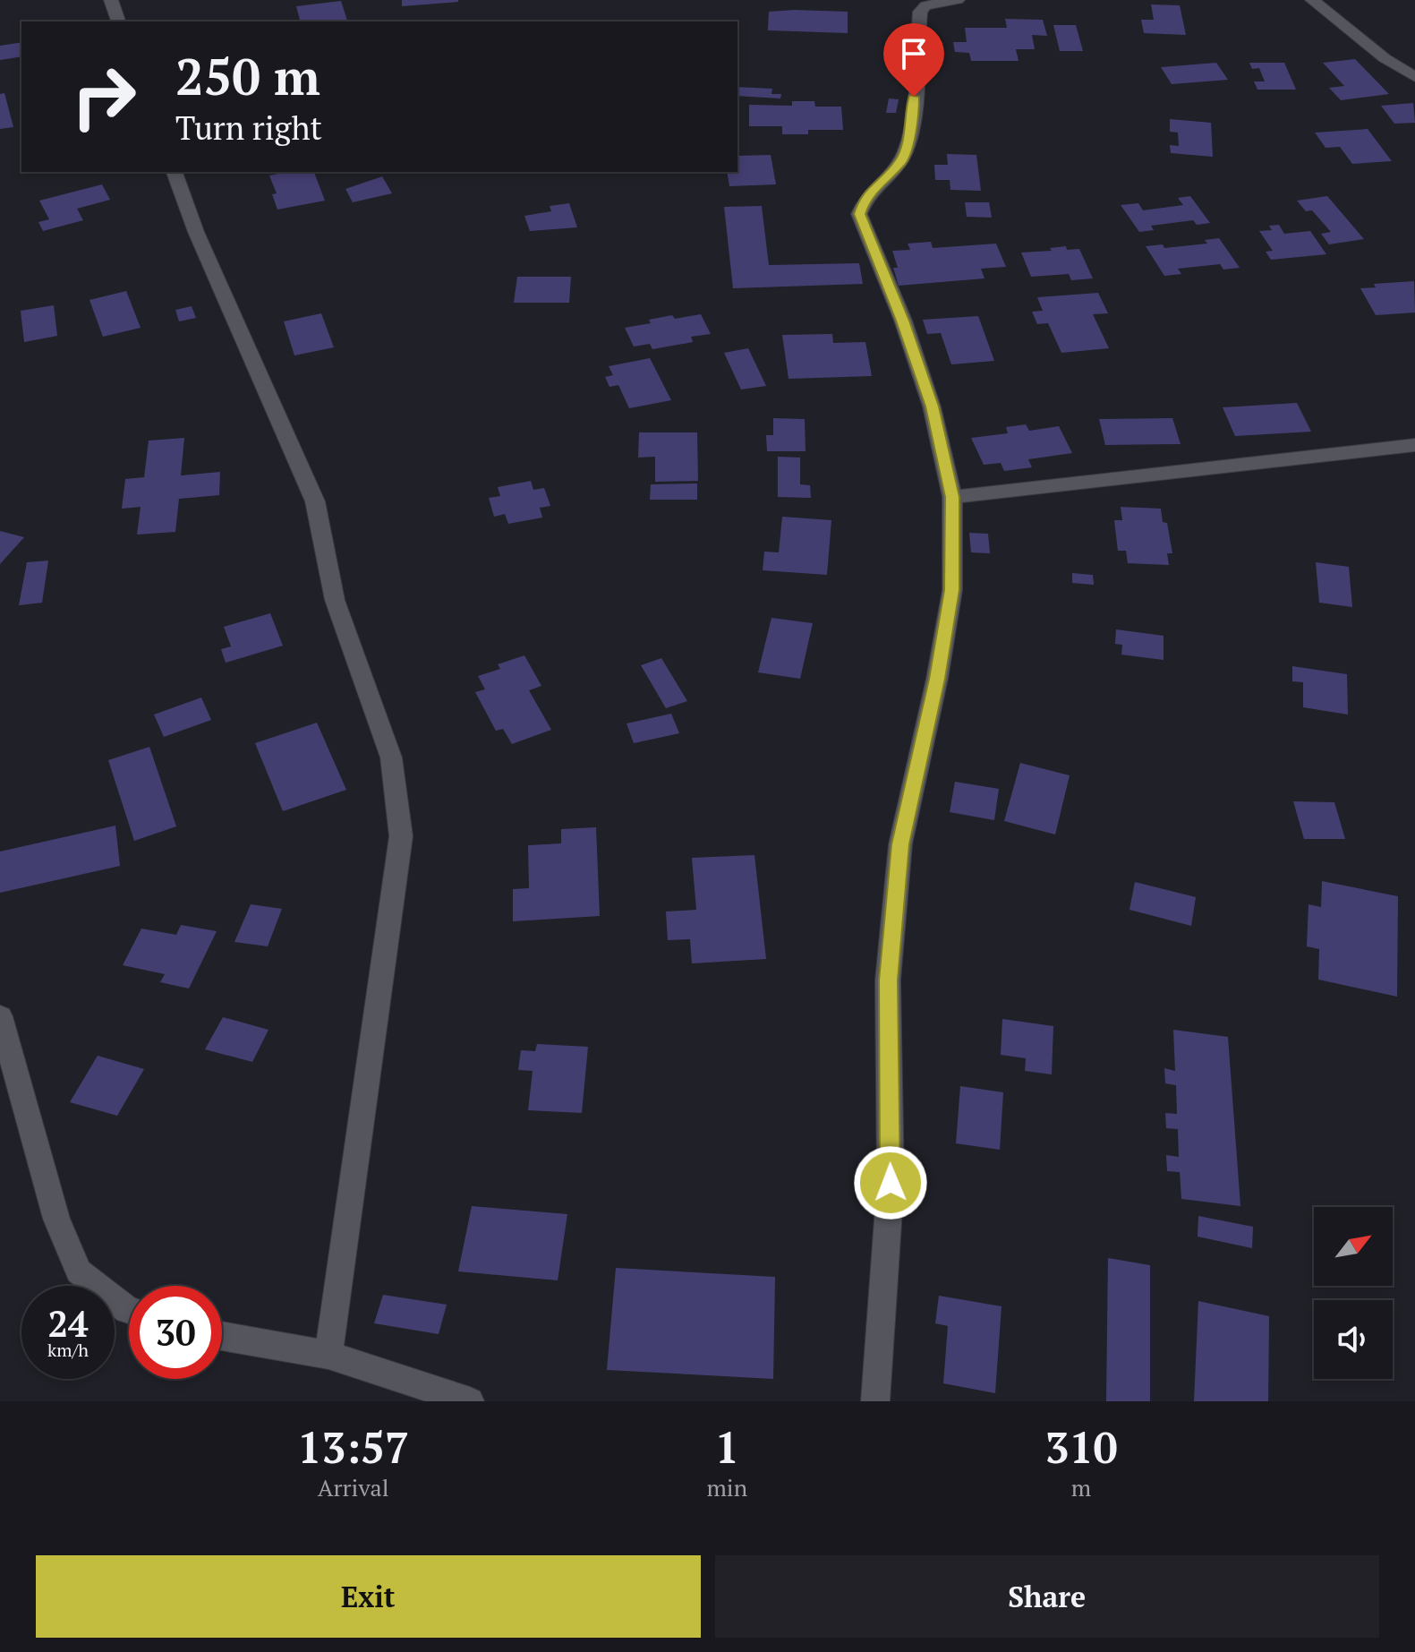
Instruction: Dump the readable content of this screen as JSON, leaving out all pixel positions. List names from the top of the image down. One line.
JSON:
{"north":"top right","page":{"turn":["250 m","Turn right"],"speed":"24 km/h","limit":"30","eta":["13:57","Arrival","1","min","310","m"],"buttons":["Exit","Share"]}}
